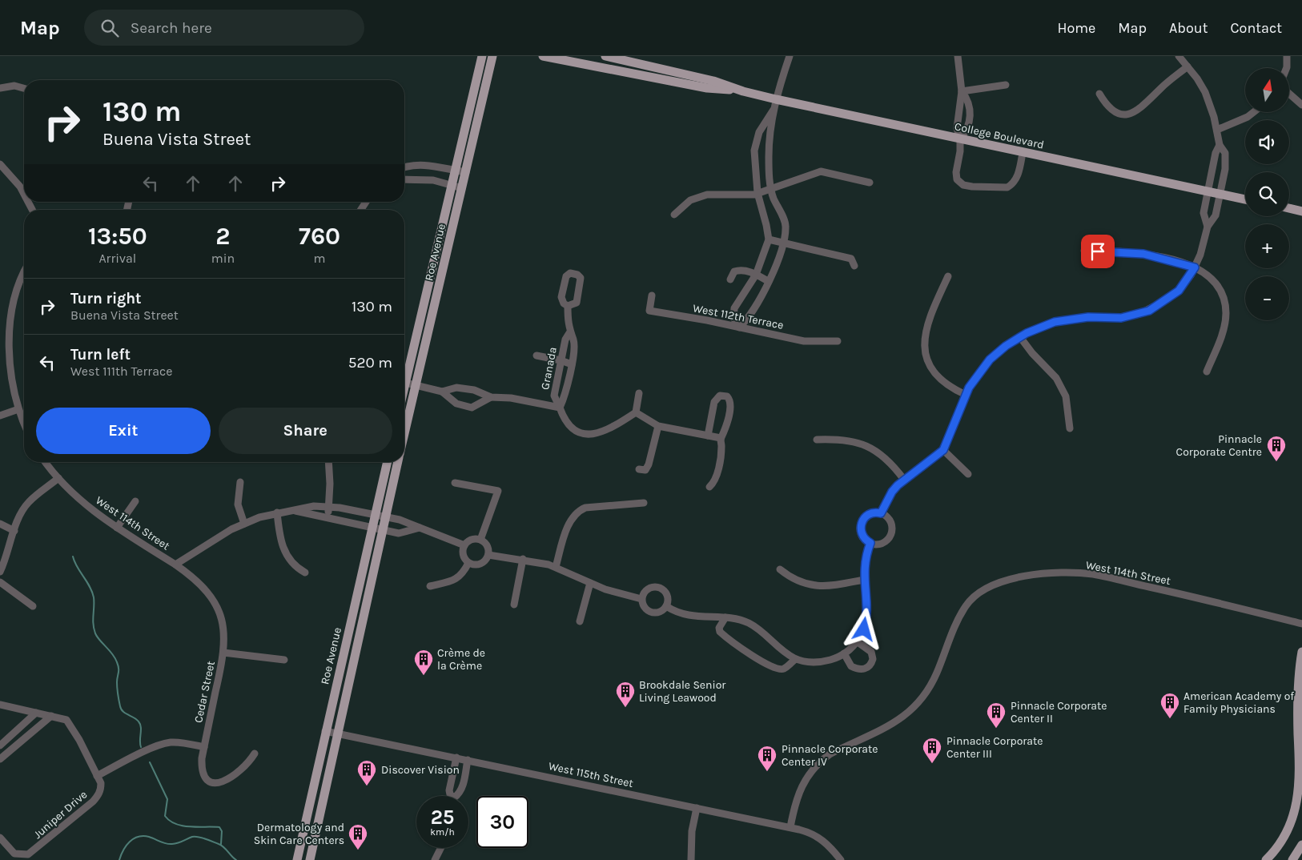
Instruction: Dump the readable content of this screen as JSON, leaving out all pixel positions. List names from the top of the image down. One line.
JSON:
{"streets":{"main road":["College Boulevard","Roe Avenue"],"street":["West 112th Terrace","Granada","West 114th Street","Cedar Street","West 115th Street","Juniper Drive"]},"crossings":[["Roe Avenue","West 114th Street"],["Roe Avenue","West 115th Street"],["West 114th Street","Cedar Street"],["West 114th Street","West 115th Street"]],"places":{"building":["Pinnacle Corporate Centre","Crème de la Crème","Brookdale Senior Living Leawood","American Academy of Family Physicians","Pinnacle Corporate Center II","Pinnacle Corporate Center III","Pinnacle Corporate Center IV","Discover Vision","Dermatology and Skin Care Centers"]},"north":"top","page":{"header":"Map","search":"Search here","nav":["Home","Map","About","Contact"],"map_buttons":["+","−"],"turn":["130 m","Buena Vista Street"],"eta":["13:50","Arrival","2","min","760","m"],"list":[{"name":"Turn right","note":"Buena Vista Street","value":"130 m"},{"name":"Turn left","note":"West 111th Terrace","value":"520 m"}],"buttons":["Exit","Share"],"speed":"25 km/h","limit":"30"}}
